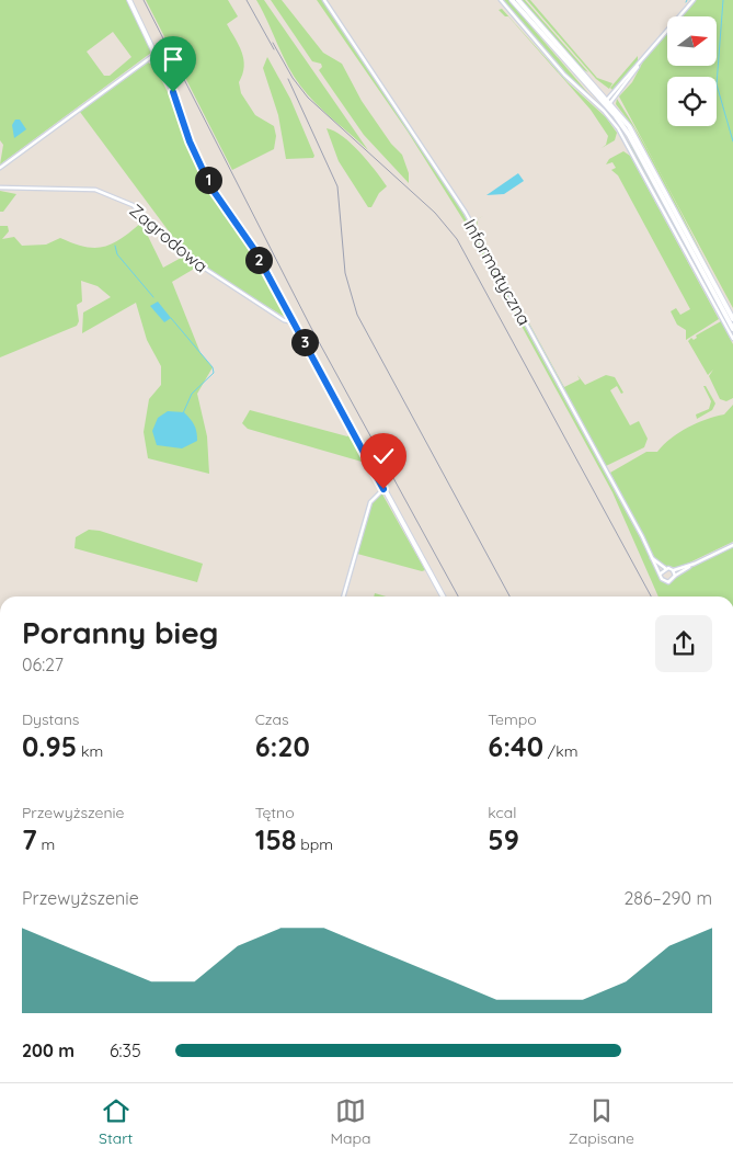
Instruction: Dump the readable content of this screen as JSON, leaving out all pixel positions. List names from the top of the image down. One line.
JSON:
{"streets":{"street":["Zagrodowa","Informatyczna"]},"north":"right","page":{"pins":["1","2","3"],"heading":["Poranny bieg","06:27"],"stats":[["Dystans","0.95 km"],["Czas","6:20"],["Tempo","6:40 /km"],["Przewyższenie","7 m"],["Tętno","158 bpm"],["kcal","59"]],"chart":["Przewyższenie","286–290 m"],"list":[{"name":"200 m","note":"6:35"}],"tabs":["Start","Mapa","Zapisane"]}}
